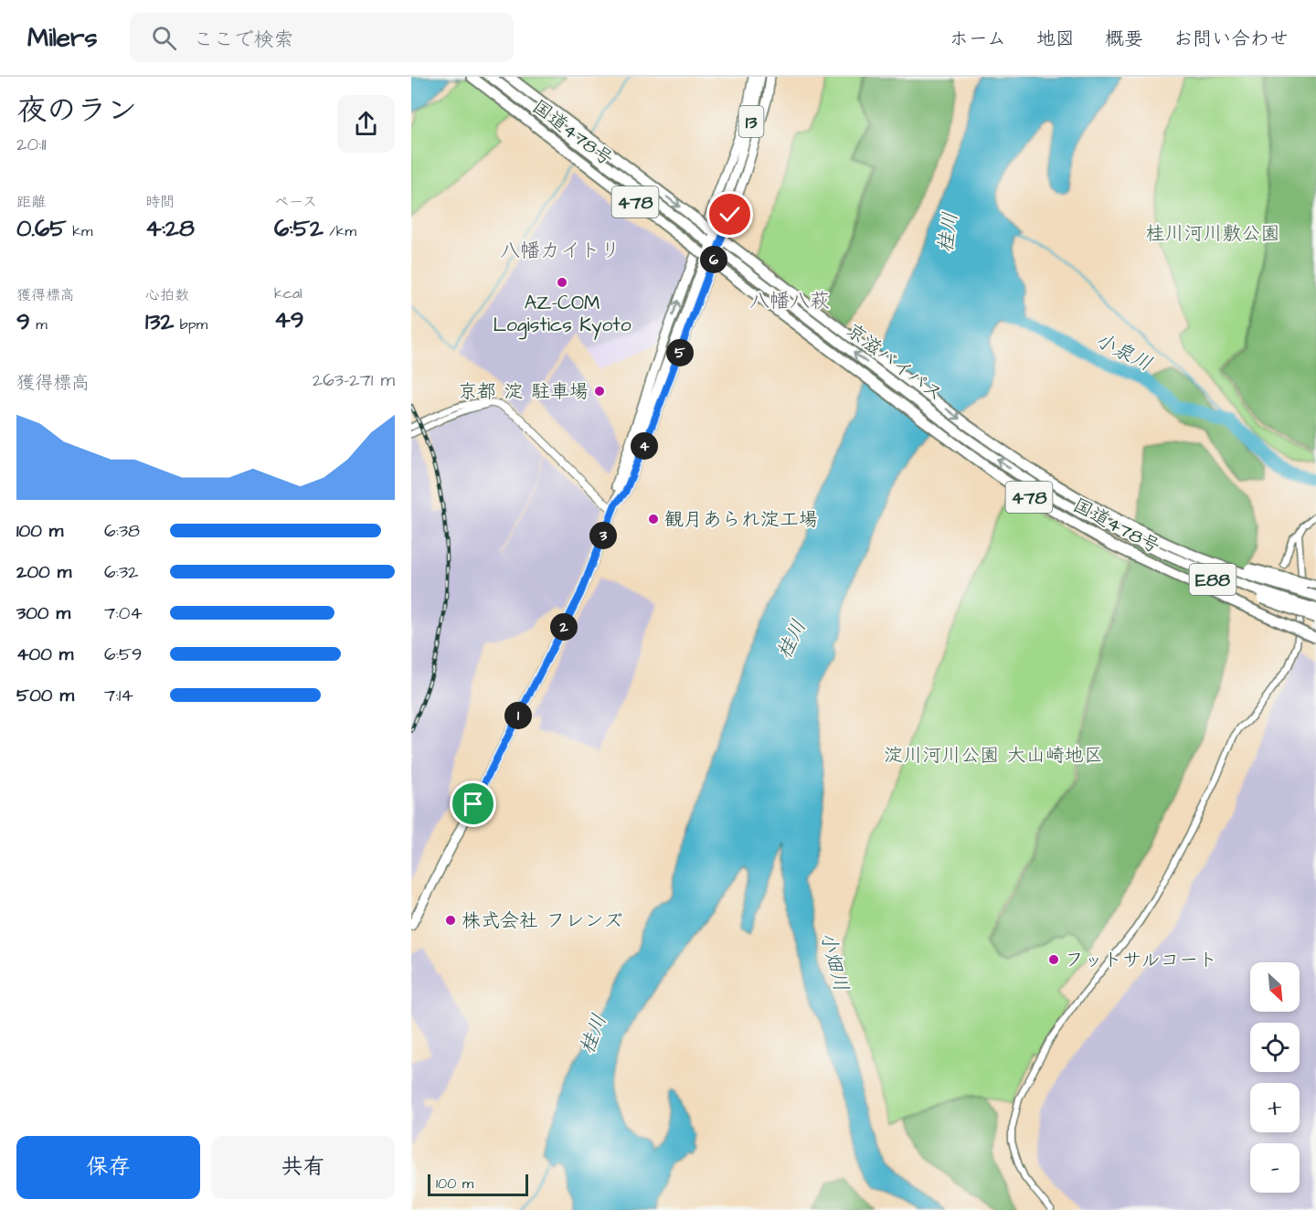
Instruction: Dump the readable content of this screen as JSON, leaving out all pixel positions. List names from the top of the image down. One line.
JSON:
{"streets":{"highway":["国道478号","478","京滋バイパス","E88"],"main road":["13"]},"crossings":[["13","国道478号"],["京滋バイパス","E88"]],"districts":["八幡カイトリ","八幡八萩"],"water":["桂川","小泉川","小畑川"],"parks":["桂川河川敷公園","淀川河川公園 大山崎地区"],"places":["AZ-COM Logistics Kyoto","京都 淀 駐車場","観月あられ淀工場","株式会社 フレンズ","フットサルコート"],"scale_bar":"100 m","north":"bottom right","page":{"header":"Milers","search":"ここで検索","nav":["ホーム","地図","概要","お問い合わせ"],"heading":["夜のラン","20:11"],"stats":[["距離","0.65 km"],["時間","4:28"],["ペース","6:52 /km"],["獲得標高","9 m"],["心拍数","132 bpm"],["kcal","49"]],"pins":["6","5","4","3","2","1"],"chart":["獲得標高","263–271 m"],"list":[{"name":"100 m","note":"6:38"},{"name":"200 m","note":"6:32"},{"name":"300 m","note":"7:04"},{"name":"400 m","note":"6:59"},{"name":"500 m","note":"7:14"}],"map_buttons":["+","−"],"buttons":["保存","共有"],"scale":"100 m"}}
